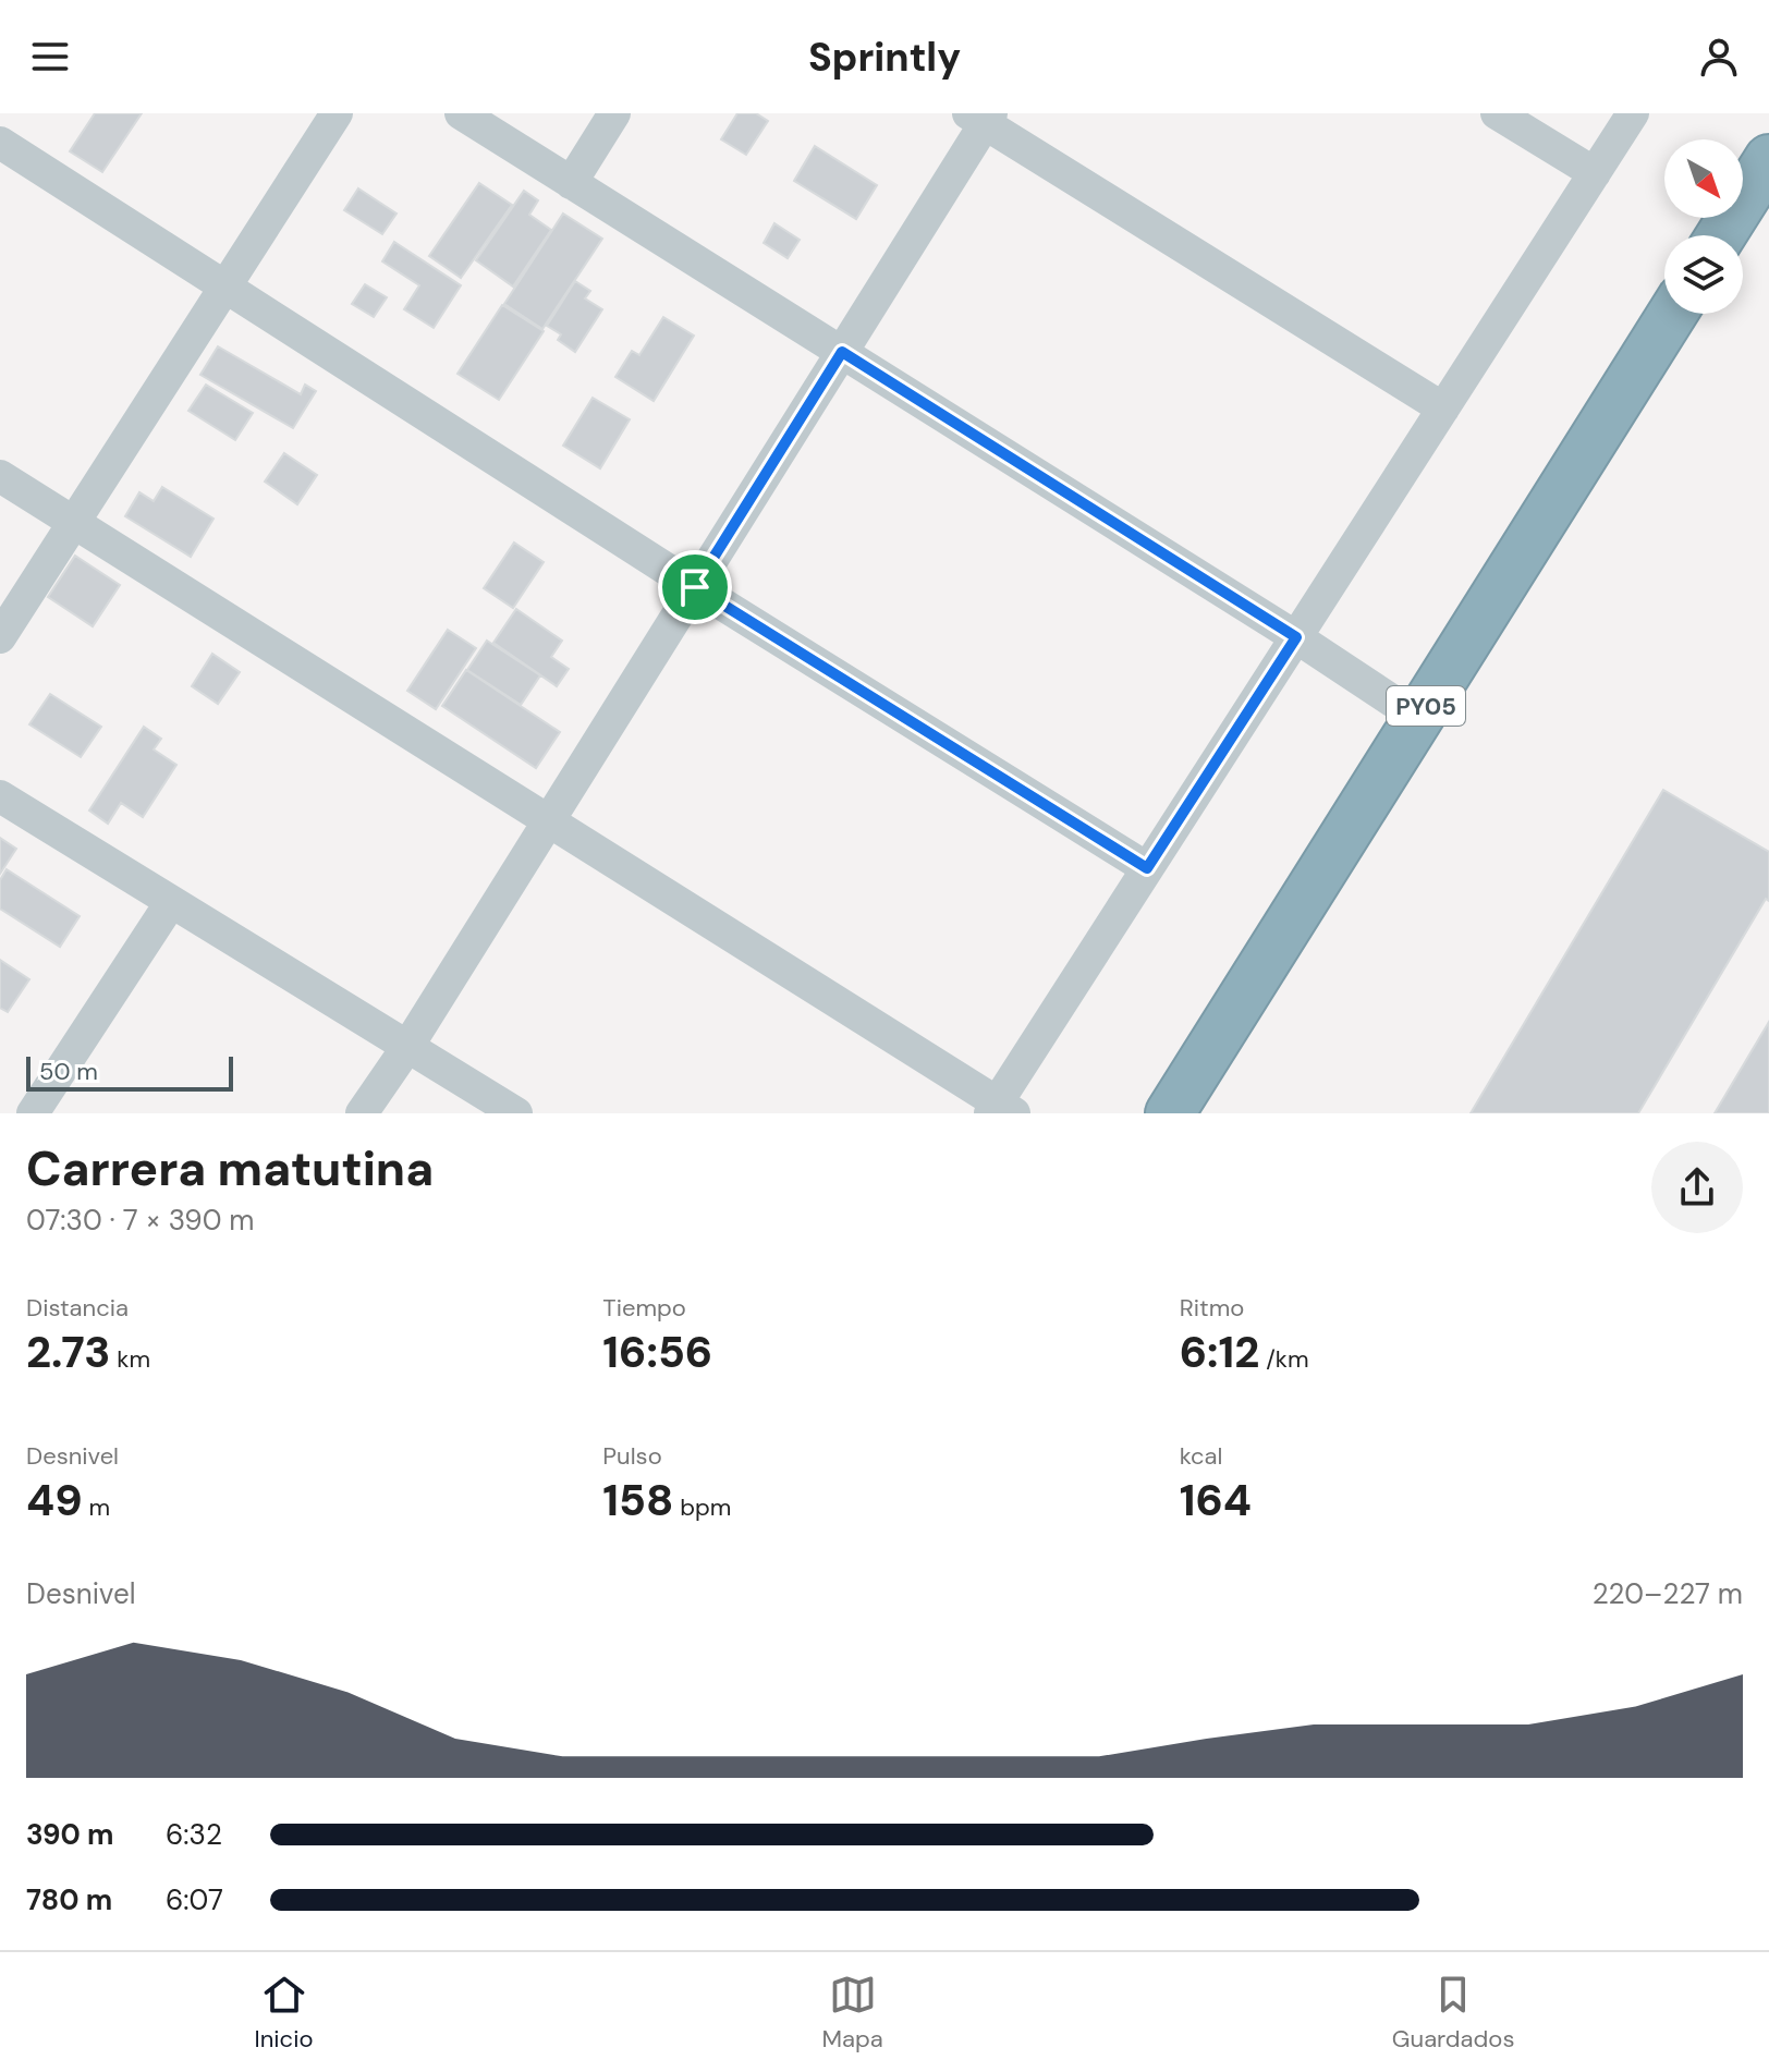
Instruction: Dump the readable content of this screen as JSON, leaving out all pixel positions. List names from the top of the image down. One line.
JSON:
{"streets":{"highway":["PY05"]},"scale_bar":"50 m","north":"bottom right","page":{"header":"Sprintly","scale":"50 m","heading":["Carrera matutina","07:30 · 7 × 390 m"],"stats":[["Distancia","2.73 km"],["Tiempo","16:56"],["Ritmo","6:12 /km"],["Desnivel","49 m"],["Pulso","158 bpm"],["kcal","164"]],"chart":["Desnivel","220–227 m"],"list":[{"name":"390 m","note":"6:32"},{"name":"780 m","note":"6:07"}],"tabs":["Inicio","Mapa","Guardados"]}}
